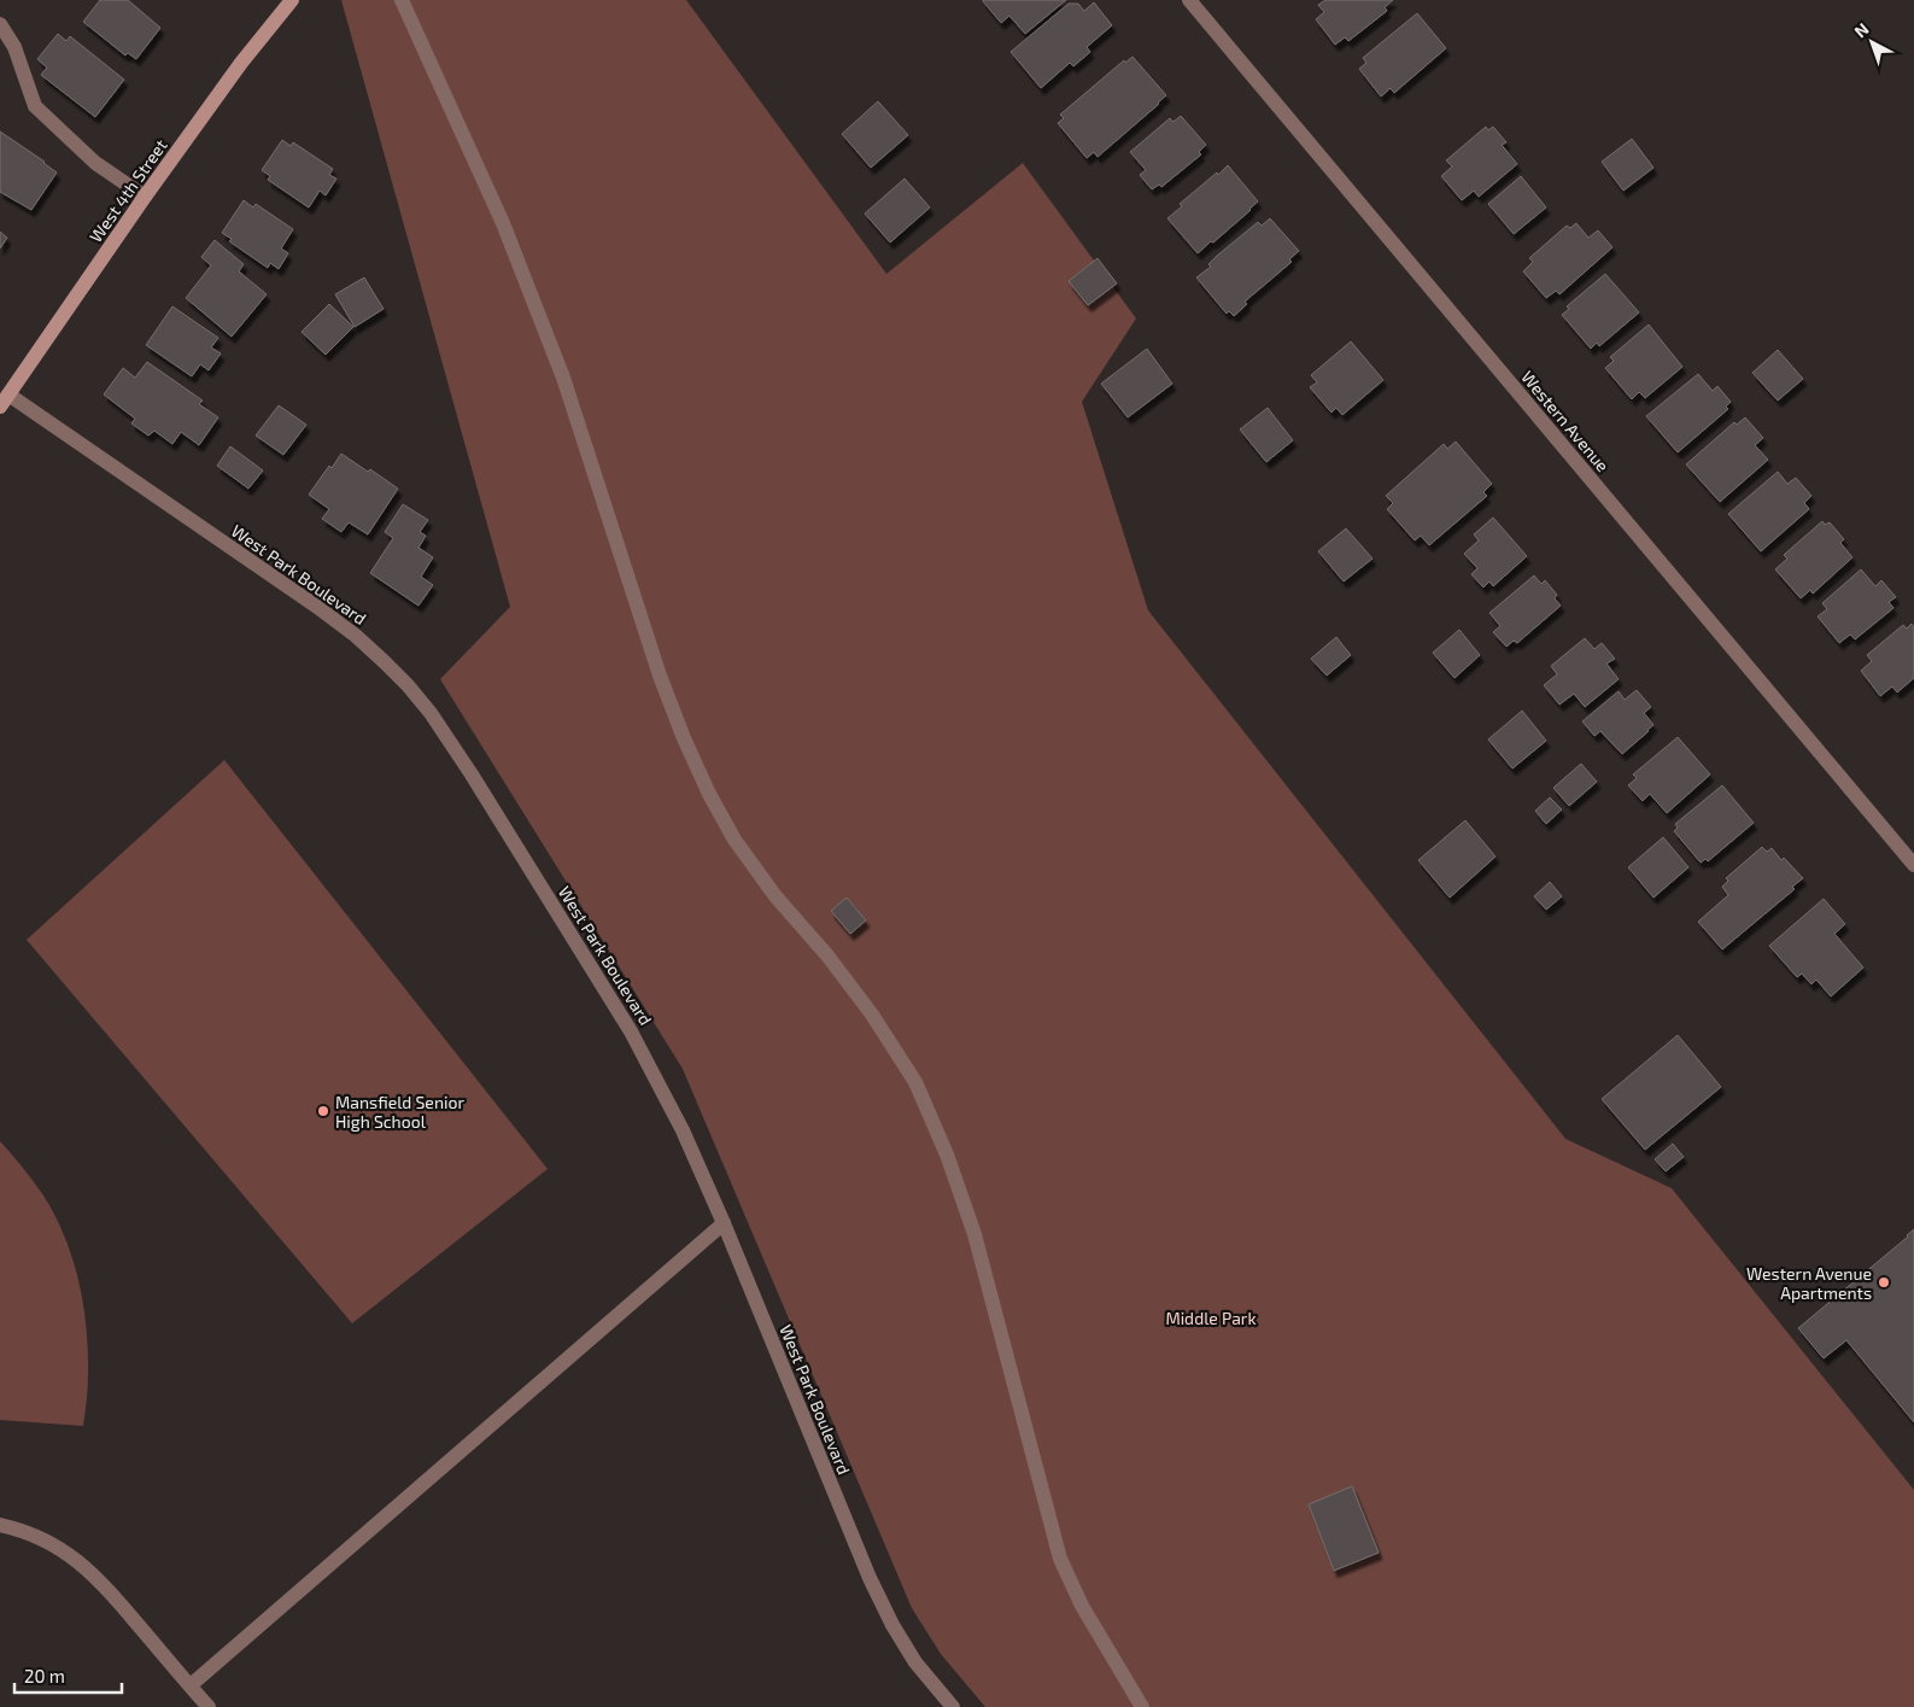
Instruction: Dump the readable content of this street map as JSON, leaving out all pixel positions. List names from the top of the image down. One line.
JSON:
{"streets":{"main road":["West 4th Street"],"street":["Western Avenue","West Park Boulevard"]},"crossings":[["West 4th Street","West Park Boulevard"]],"parks":["Middle Park"],"places":["Mansfield Senior High School","Western Avenue Apartments"],"scale_bar":"20 m","north":"top left"}
